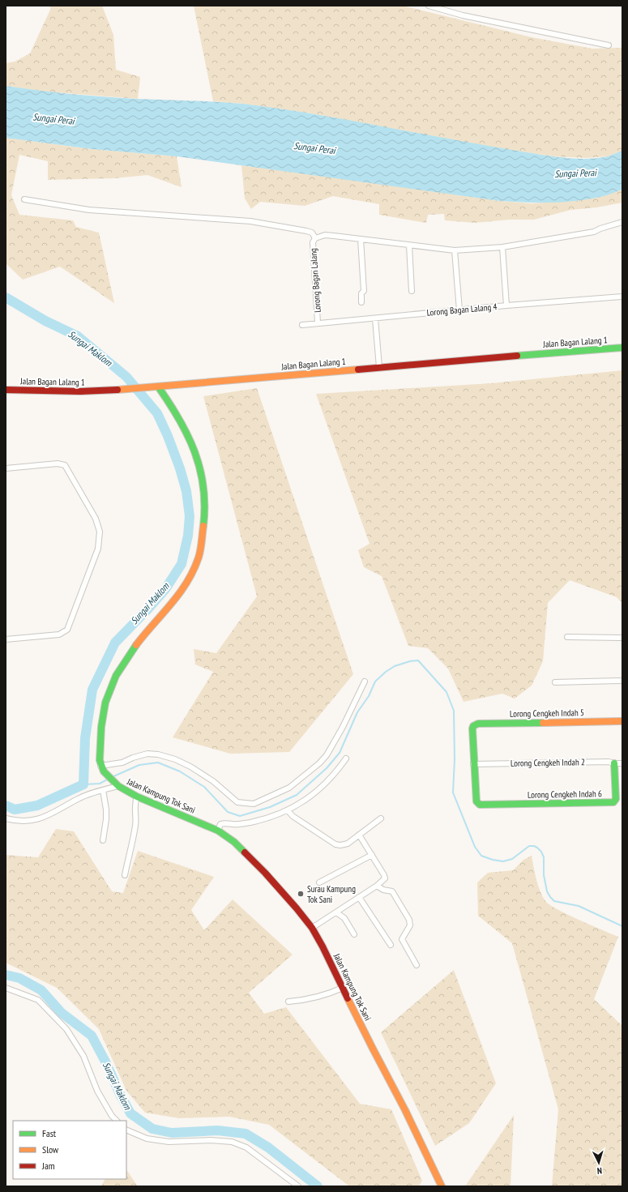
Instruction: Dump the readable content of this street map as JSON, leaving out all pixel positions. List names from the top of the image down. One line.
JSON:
{"streets":{"street":["Lorong Bagan Lalang","Lorong Bagan Lalang 4","Jalan Bagan Lalang 1","Lorong Cengkeh Indah 5","Lorong Cengkeh Indah 2","Lorong Cengkeh Indah 6","Jalan Kampung Tok Sani"]},"crossings":[["Lorong Bagan Lalang","Lorong Bagan Lalang 4"],["Lorong Cengkeh Indah 5","Lorong Cengkeh Indah 2"],["Lorong Cengkeh Indah 5","Lorong Cengkeh Indah 6"],["Lorong Cengkeh Indah 2","Lorong Cengkeh Indah 6"]],"water":["Sungai Perai","Sungai Maklom"],"places":["Surau Kampung Tok Sani"],"legend":["Fast","Slow","Jam"],"north":"bottom"}
